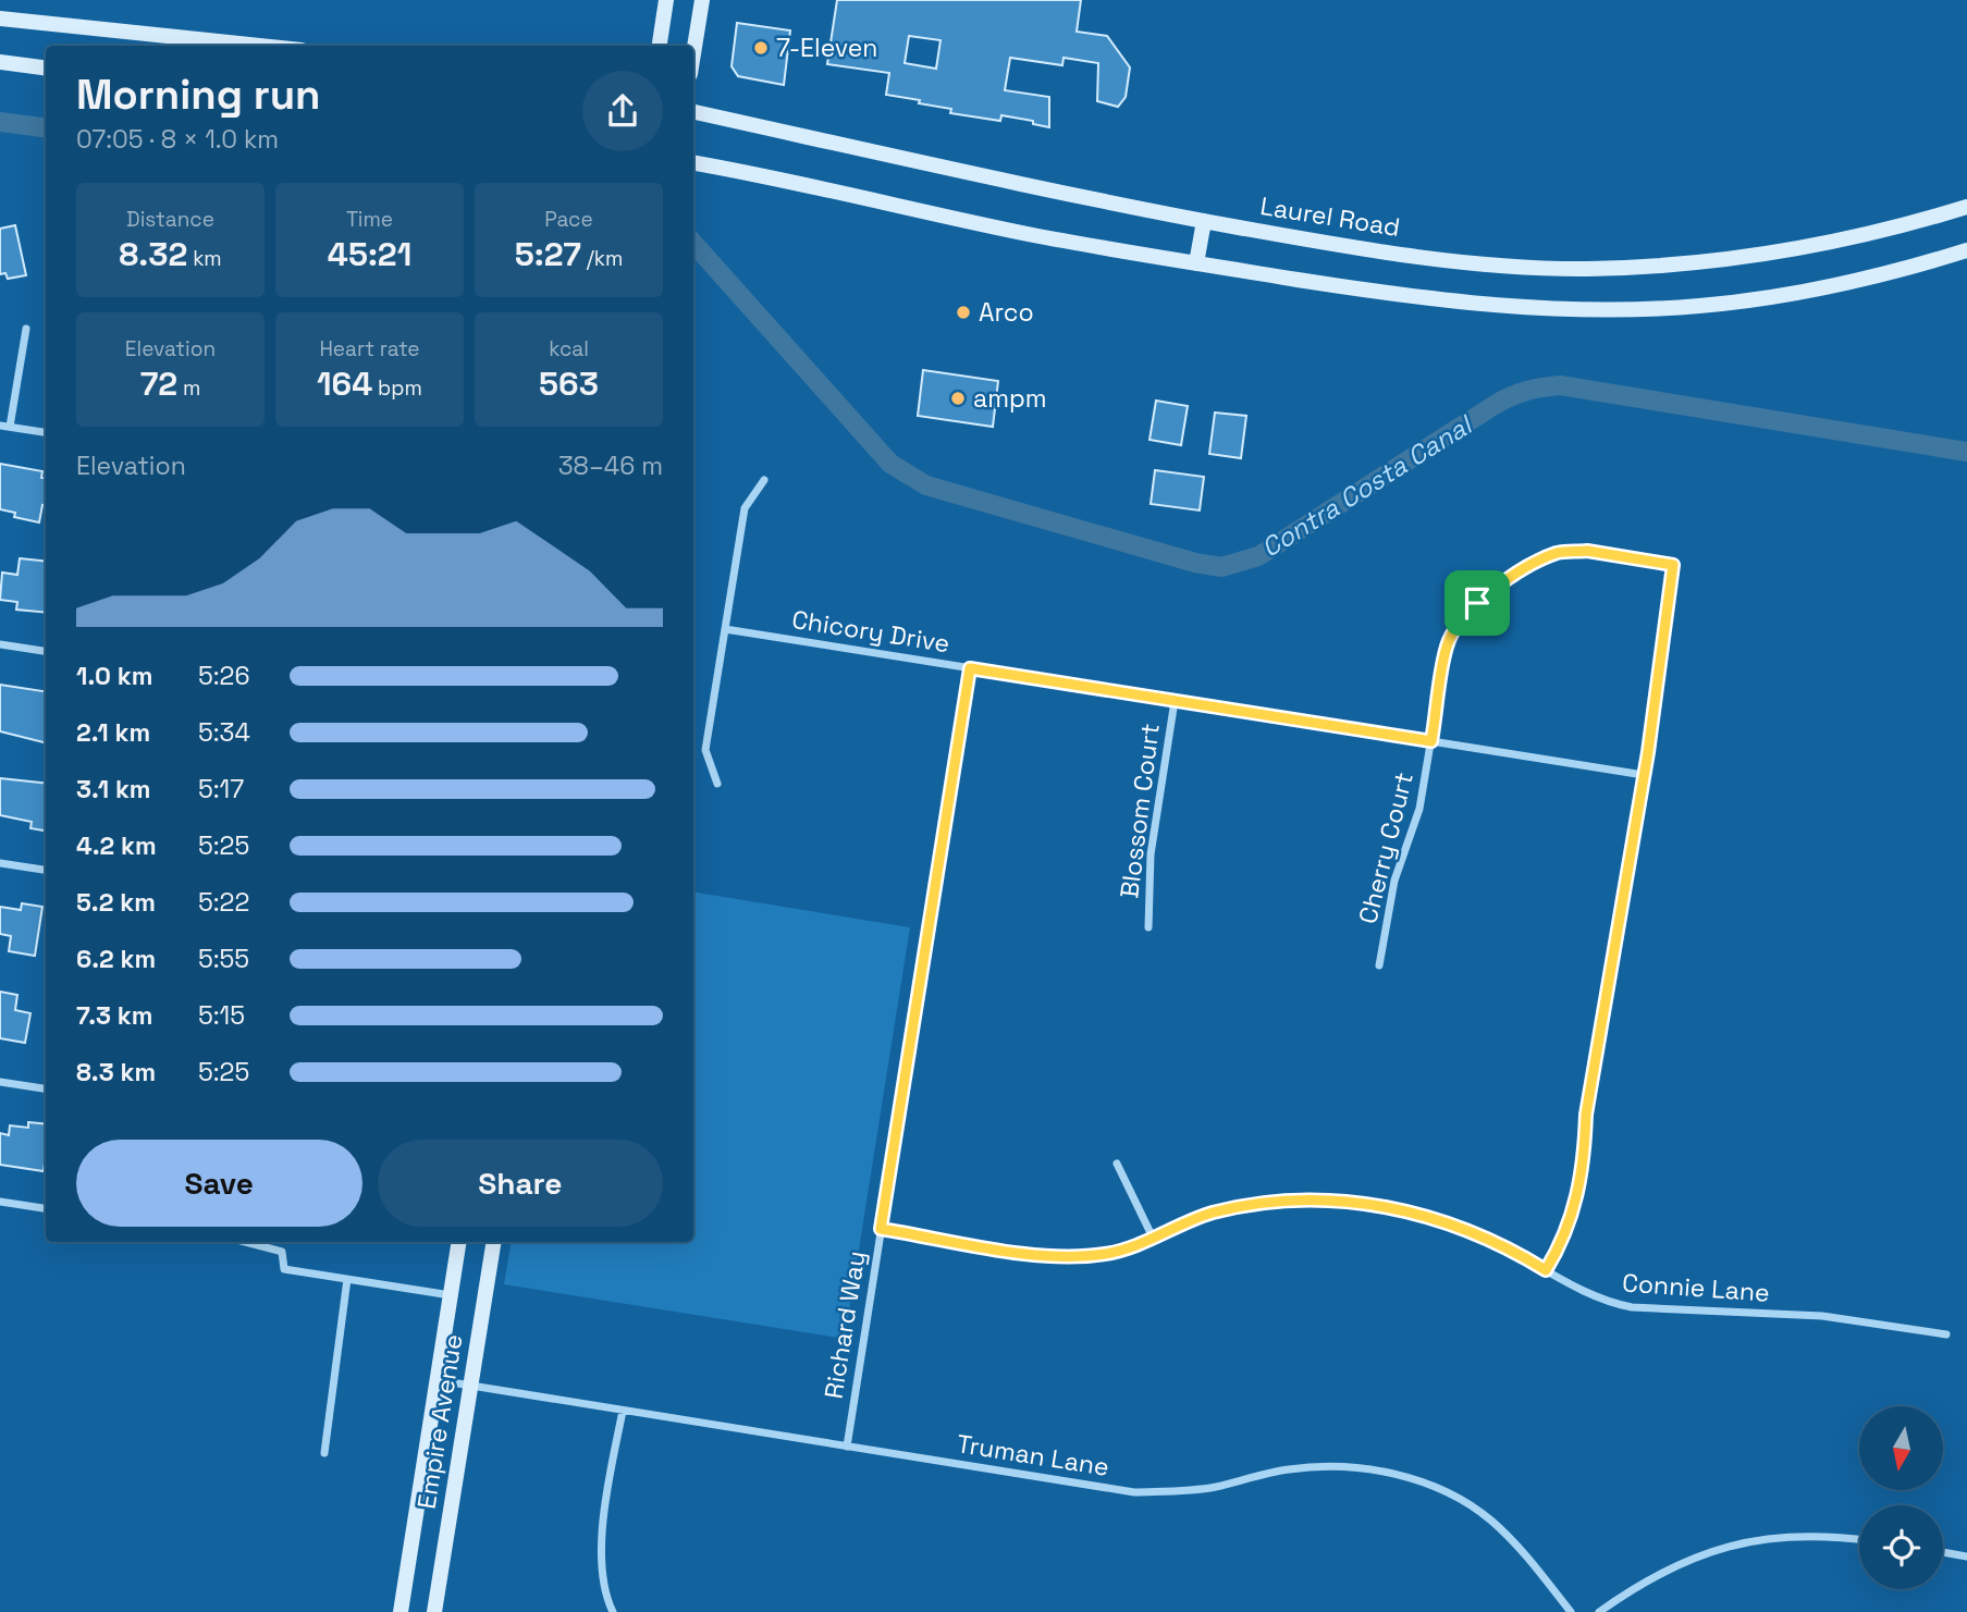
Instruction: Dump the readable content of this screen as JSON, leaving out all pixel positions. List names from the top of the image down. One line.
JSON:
{"streets":{"main road":["Laurel Road","Empire Avenue"],"street":["Chicory Drive","Blossom Court","Cherry Court","Connie Lane","Richard Way","Truman Lane"]},"crossings":[["Chicory Drive","Blossom Court"],["Chicory Drive","Cherry Court"],["Chicory Drive","Richard Way"],["Connie Lane","Richard Way"],["Richard Way","Truman Lane"],["Empire Avenue","Truman Lane"]],"water":["Contra Costa Canal"],"places":["7-Eleven","Arco","ampm"],"north":"bottom","page":{"heading":["Morning run","07:05 · 8 × 1.0 km"],"stats":[["Distance","8.32 km"],["Time","45:21"],["Pace","5:27 /km"],["Elevation","72 m"],["Heart rate","164 bpm"],["kcal","563"]],"chart":["Elevation","38–46 m"],"list":[{"name":"1.0 km","note":"5:26"},{"name":"2.1 km","note":"5:34"},{"name":"3.1 km","note":"5:17"},{"name":"4.2 km","note":"5:25"},{"name":"5.2 km","note":"5:22"},{"name":"6.2 km","note":"5:55"},{"name":"7.3 km","note":"5:15"},{"name":"8.3 km","note":"5:25"}],"buttons":["Save","Share"]}}
